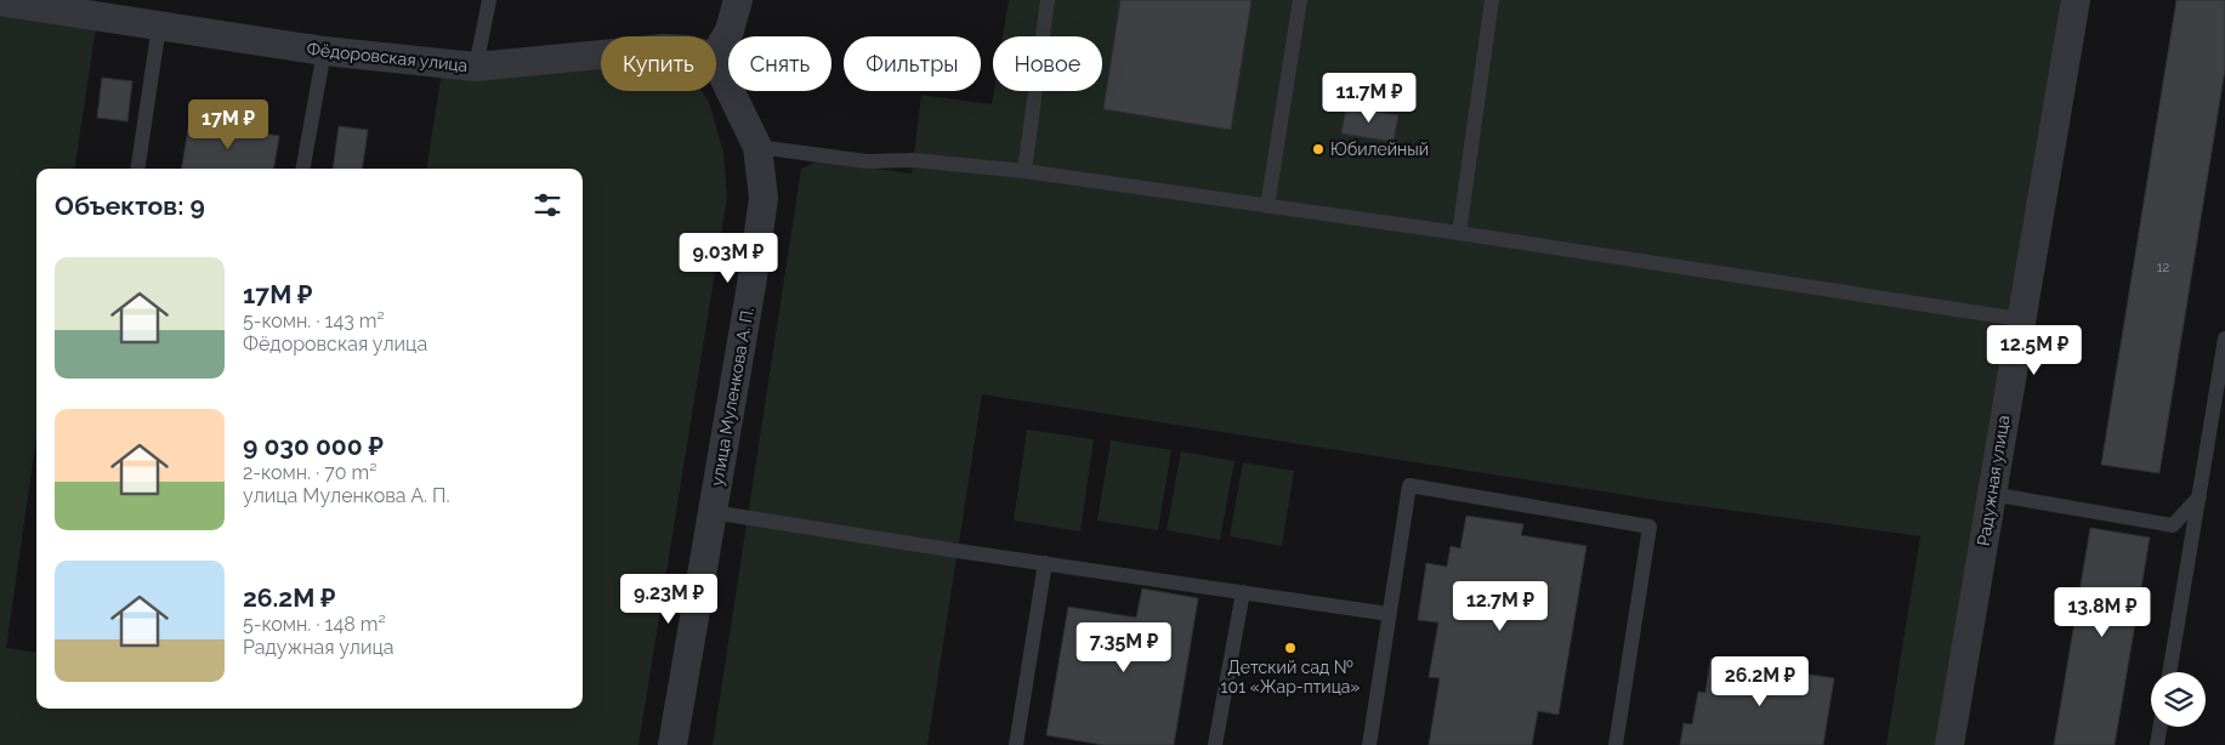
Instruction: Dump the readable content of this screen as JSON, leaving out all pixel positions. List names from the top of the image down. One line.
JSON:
{"streets":{"street":["Фёдоровская улица","улица Муленкова А. П.","Радужная улица"]},"places":["Юбилейный","Детский сад № 101 «Жар-птица»"],"house_numbers":["12"],"page":{"chip":["Купить","Снять","Фильтры","Новое"],"price":["11.7M ₽","17M ₽","9.03M ₽","12.5M ₽","9.23M ₽","12.7M ₽","13.8M ₽","7.35M ₽","26.2M ₽"],"heading":"Объектов: 9","list":[{"name":"17M ₽","note":"5-комн. · 143 m² · Фёдоровская улица"},{"name":"9 030 000 ₽","note":"2-комн. · 70 m² · улица Муленкова А. П."},{"name":"26.2M ₽","note":"5-комн. · 148 m² · Радужная улица"}]}}
